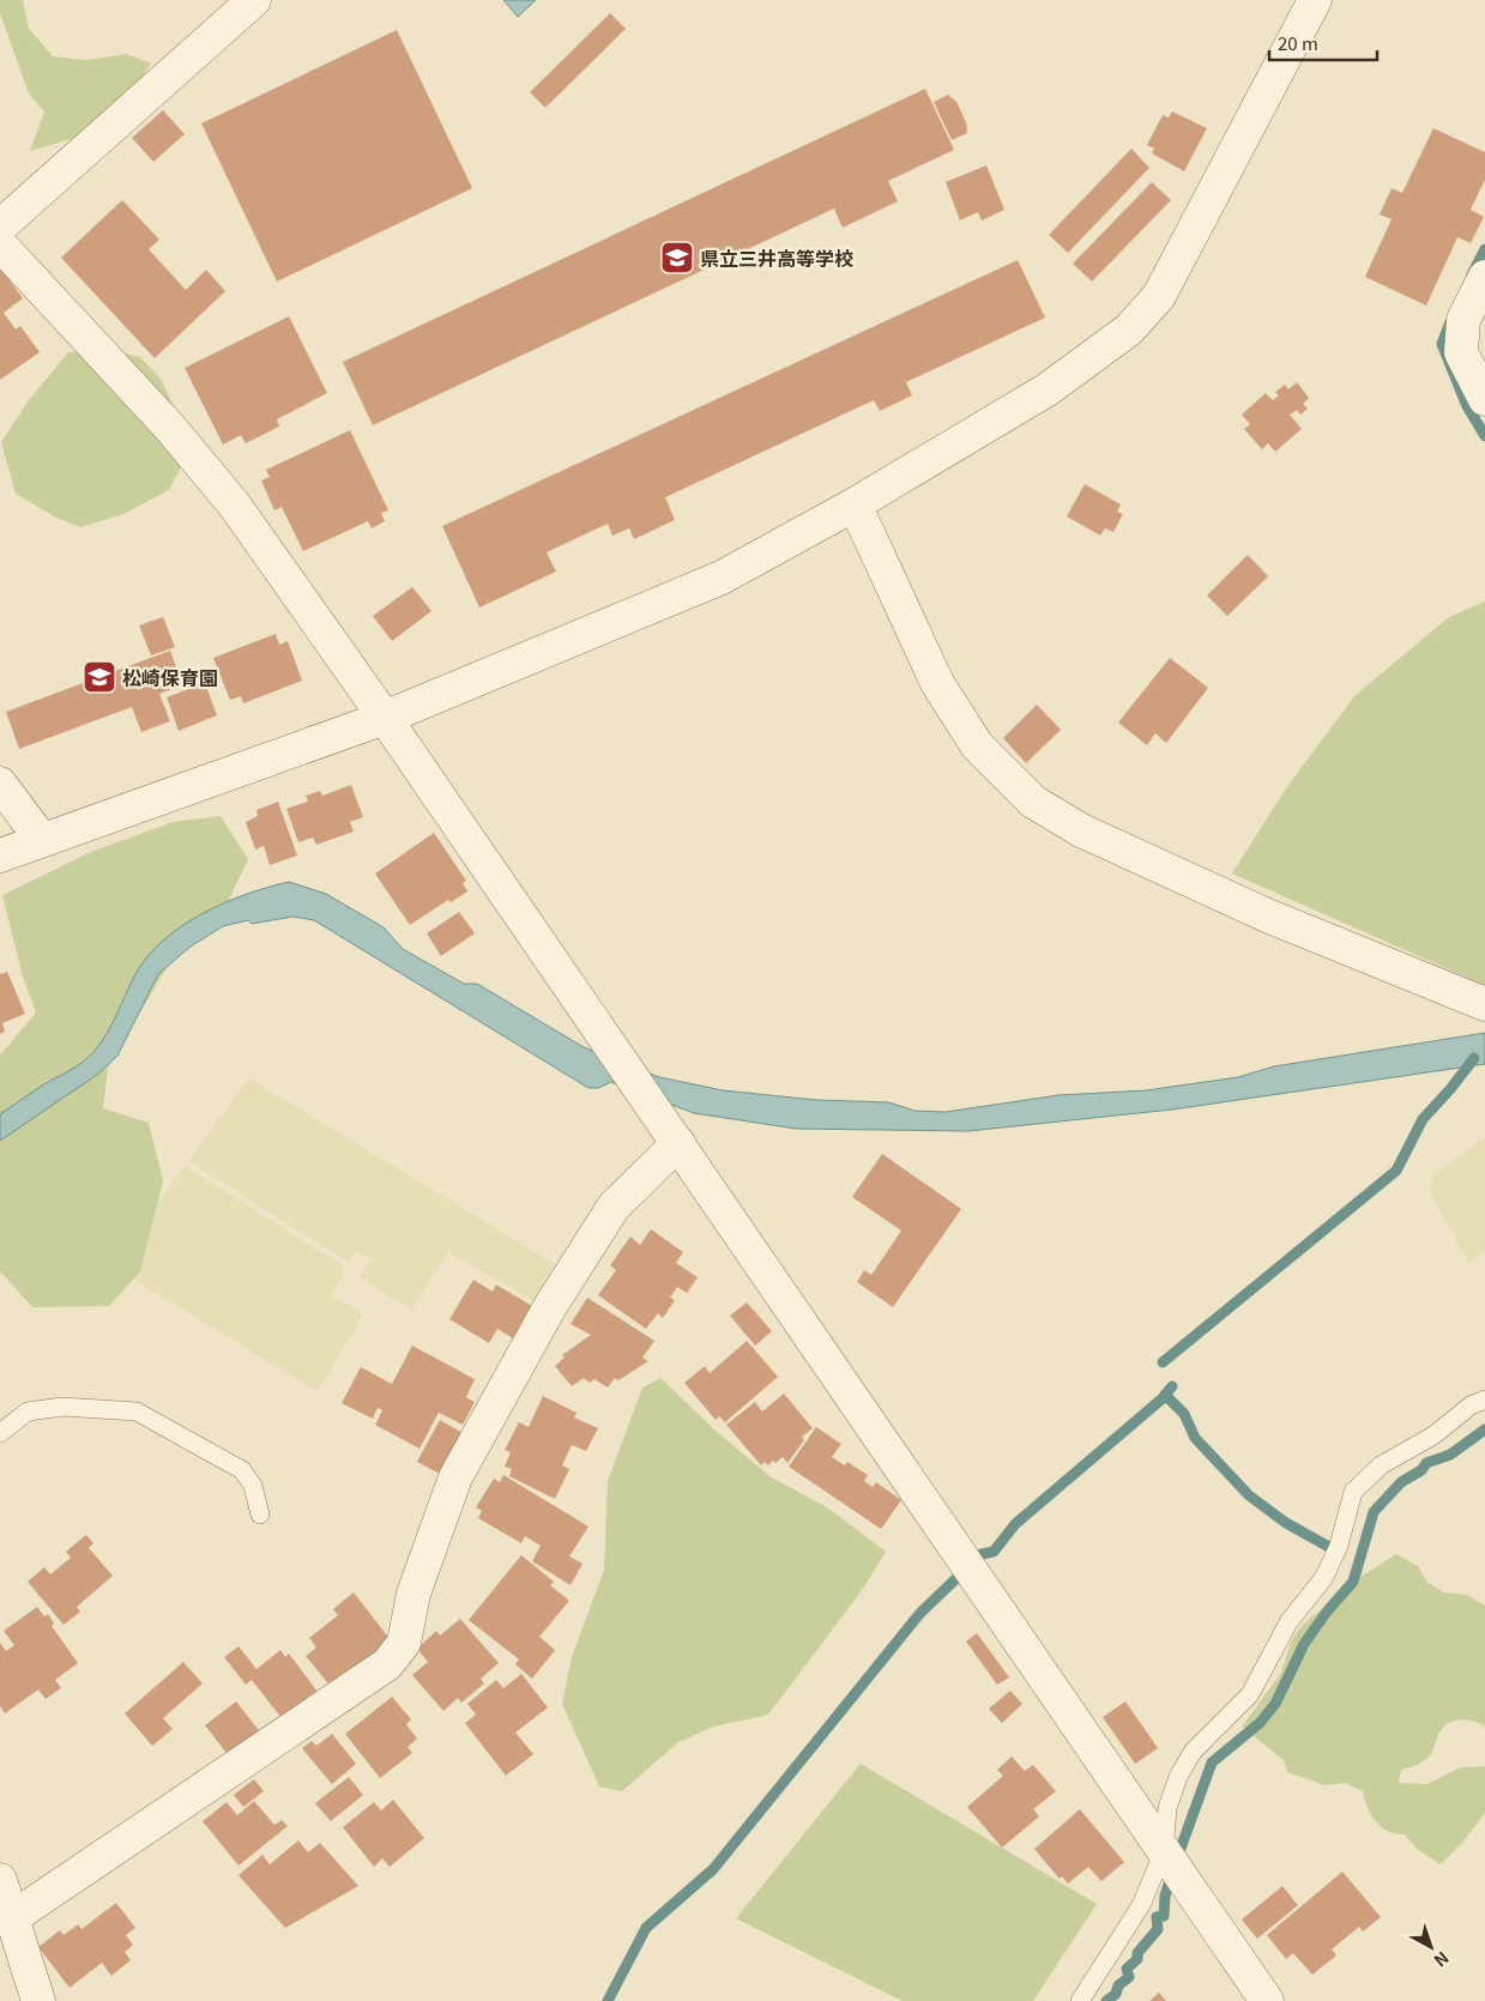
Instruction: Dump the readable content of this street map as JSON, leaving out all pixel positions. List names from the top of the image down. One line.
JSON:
{"places":{"school or university":["県立三井高等学校","松崎保育園"]},"scale_bar":"20 m","north":"bottom right"}
